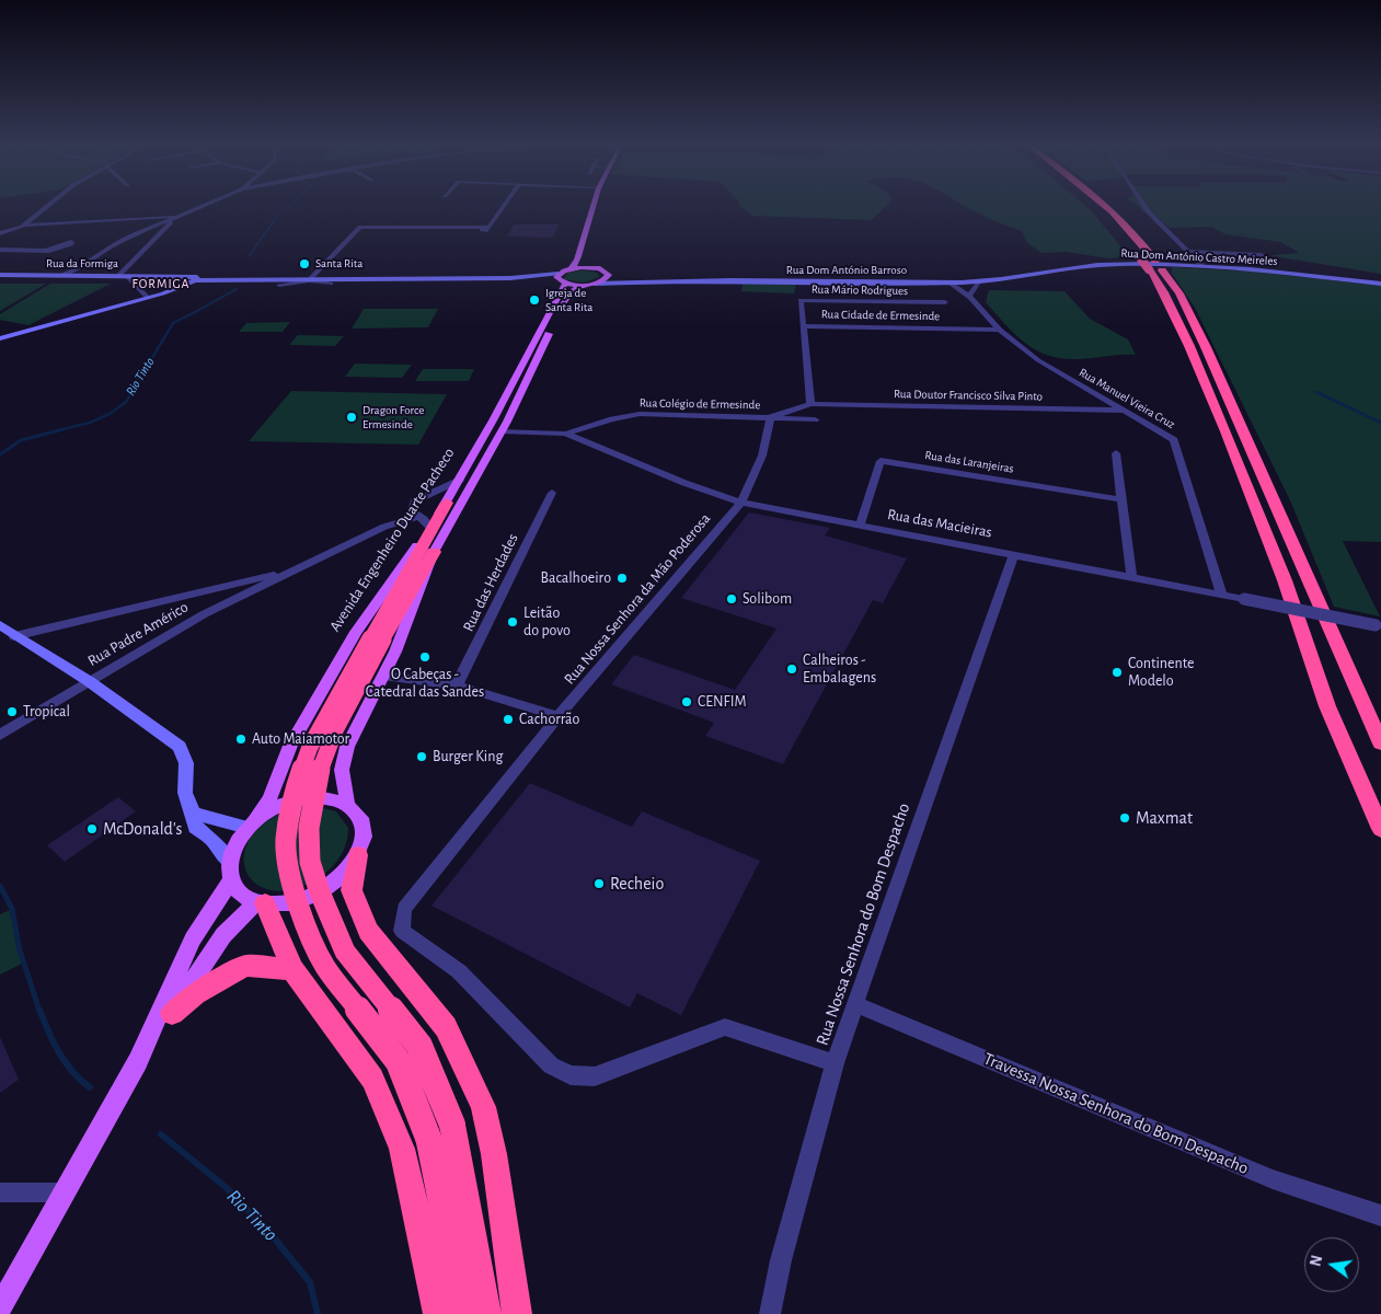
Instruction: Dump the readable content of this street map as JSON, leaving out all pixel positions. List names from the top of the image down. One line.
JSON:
{"streets":{"main road":["Rua Dom António Castro Meireles","Rua da Formiga","Rua Dom António Barroso","Avenida Engenheiro Duarte Pacheco"],"street":["Rua Mário Rodrigues","Rua Cidade de Ermesinde","Rua Doutor Francisco Silva Pinto","Rua Manuel Vieira Cruz","Rua Colégio de Ermesinde","Rua das Laranjeiras","Rua das Macieiras","Rua das Herdades","Rua Nossa Senhora da Mão Poderosa","Rua Padre Américo","Rua Nossa Senhora do Bom Despacho","Travessa Nossa Senhora do Bom Despacho"]},"crossings":[["Rua Dom António Castro Meireles","Rua Dom António Barroso"],["Rua Dom António Castro Meireles","Rua Manuel Vieira Cruz"],["Rua Mário Rodrigues","Rua Cidade de Ermesinde"],["Rua Cidade de Ermesinde","Rua Doutor Francisco Silva Pinto"],["Rua Cidade de Ermesinde","Rua Manuel Vieira Cruz"],["Rua Doutor Francisco Silva Pinto","Rua Manuel Vieira Cruz"],["Rua Manuel Vieira Cruz","Rua das Macieiras"],["Rua Colégio de Ermesinde","Rua das Macieiras"],["Rua Colégio de Ermesinde","Rua Nossa Senhora da Mão Poderosa"],["Rua das Laranjeiras","Rua das Macieiras"],["Rua das Macieiras","Rua Nossa Senhora da Mão Poderosa"],["Rua das Macieiras","Rua Nossa Senhora do Bom Despacho"],["Avenida Engenheiro Duarte Pacheco","Rua Padre Américo"],["Rua Nossa Senhora da Mão Poderosa","Rua Nossa Senhora do Bom Despacho"],["Rua Nossa Senhora do Bom Despacho","Travessa Nossa Senhora do Bom Despacho"]],"districts":["FORMIGA"],"water":["Rio Tinto"],"places":["Santa Rita","Igreja de Santa Rita","Dragon Force Ermesinde","Bacalhoeiro","Solibom","Leitão do povo","O Cabeças - Catedral das Sandes","Calheiros - Embalagens","Continente Modelo","CENFIM","Tropical","Cachorrão","Auto Maiamotor","Burger King","Maxmat","McDonald's","Recheio"],"north":"left"}
